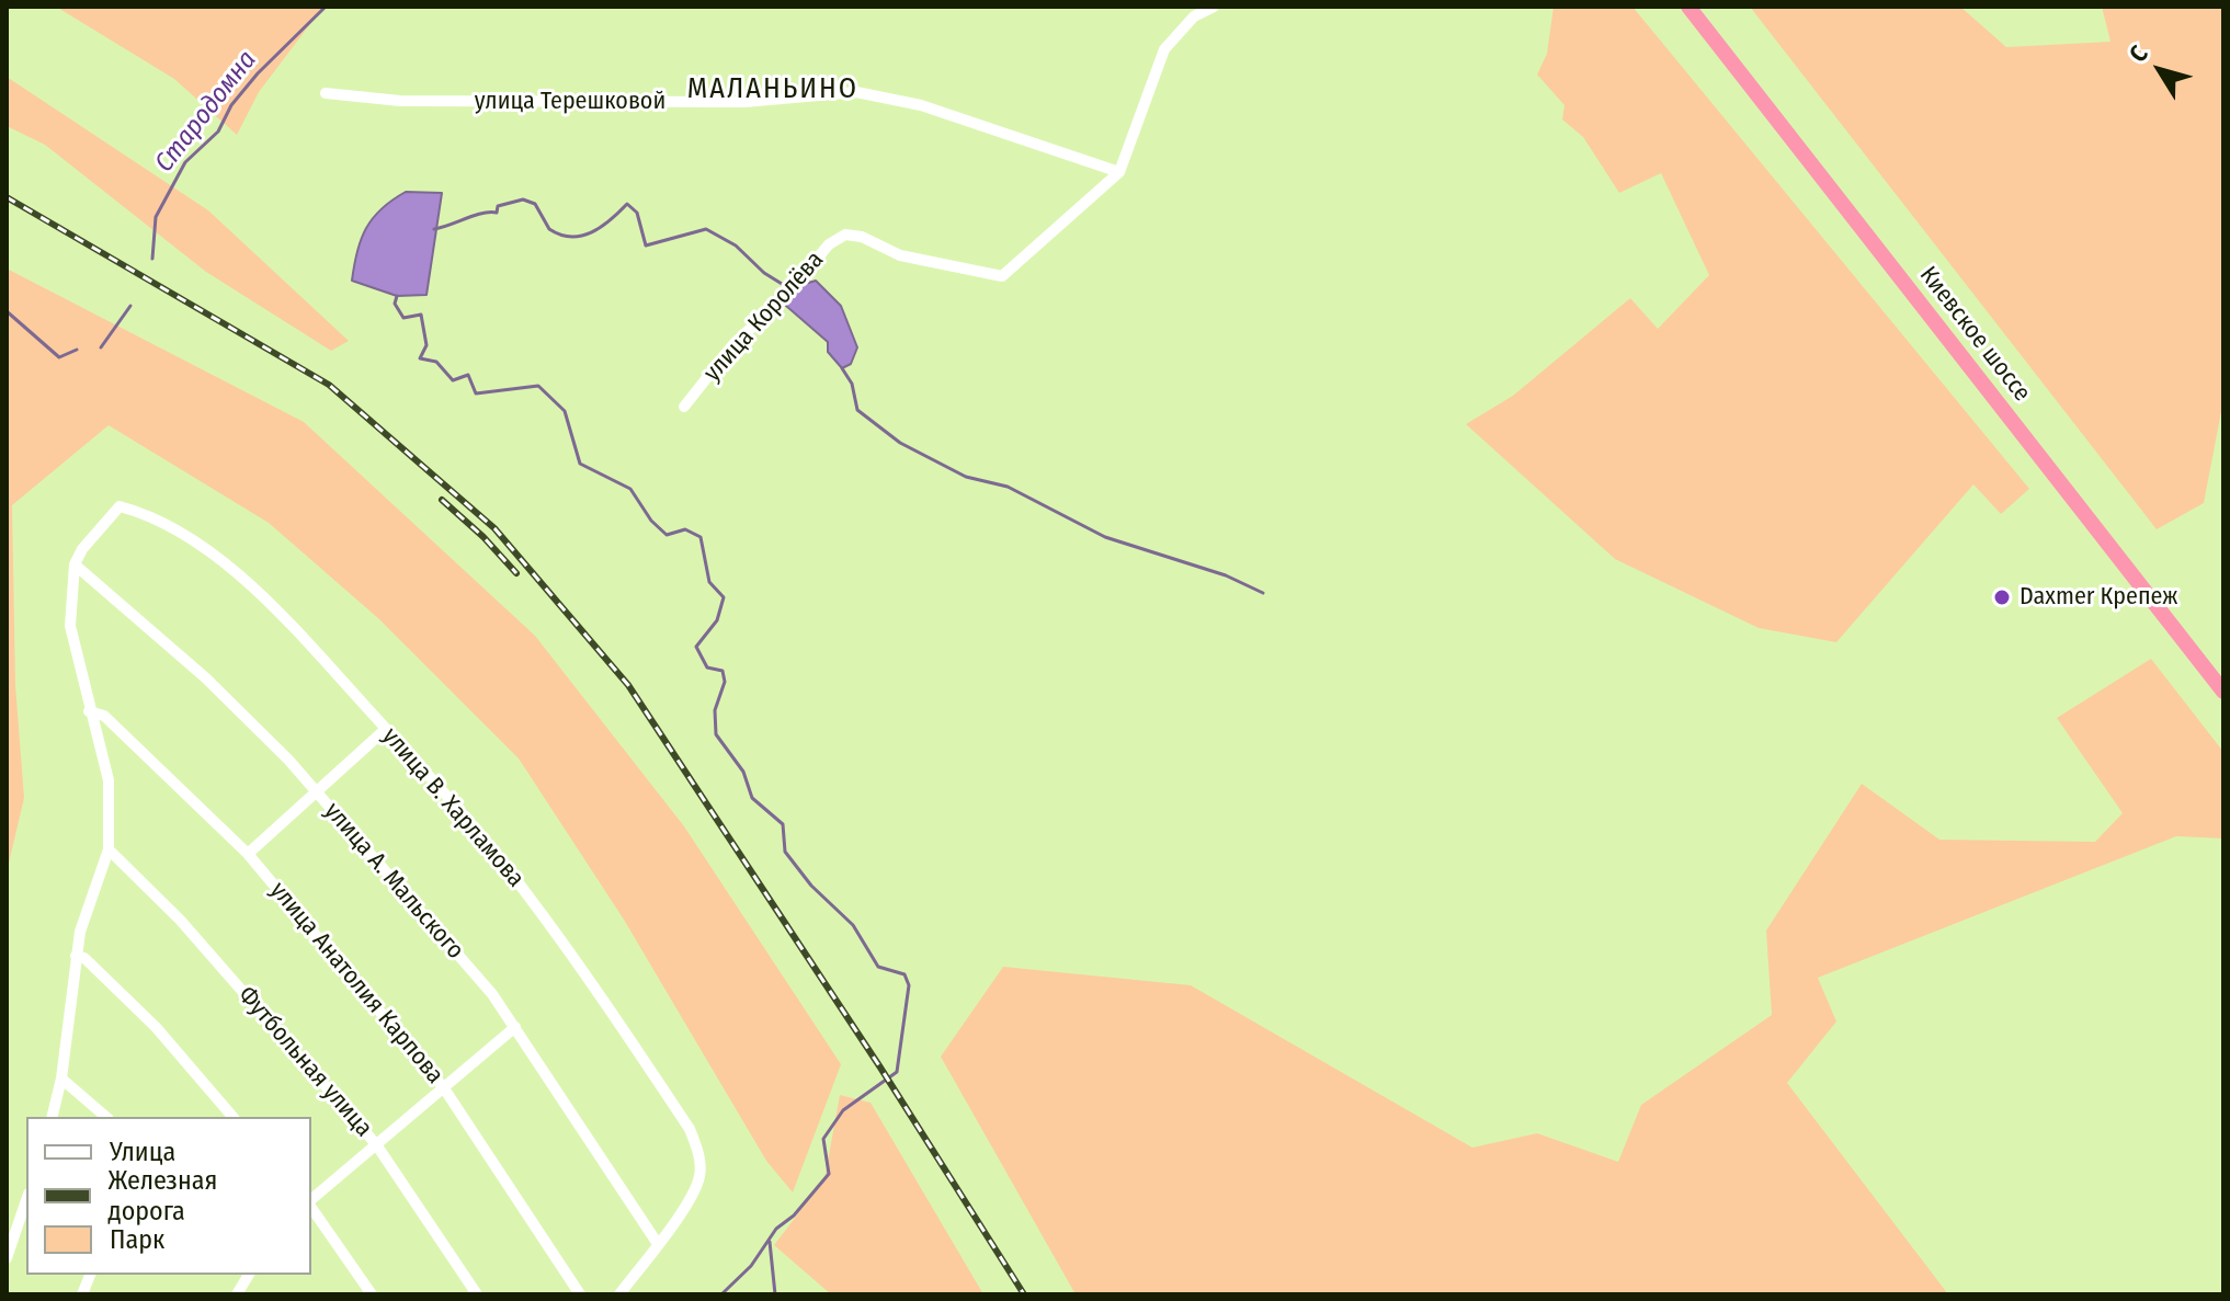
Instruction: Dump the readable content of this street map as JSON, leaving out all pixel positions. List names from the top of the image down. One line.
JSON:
{"streets":{"highway":["Киевское шоссе"],"street":["улица Терешковой","улица Королёва","улица В. Харламова","улица А. Мальского","улица Анатолия Карпова","Футбольная улица"]},"crossings":[["улица Терешковой","улица Королёва"],["улица В. Харламова","улица А. Мальского"]],"districts":["МАЛАНЬИНО"],"water":["Стародомна"],"places":["Daxmer Крепеж"],"legend":["Улица","Железная дорога","Парк"],"north":"top left"}
